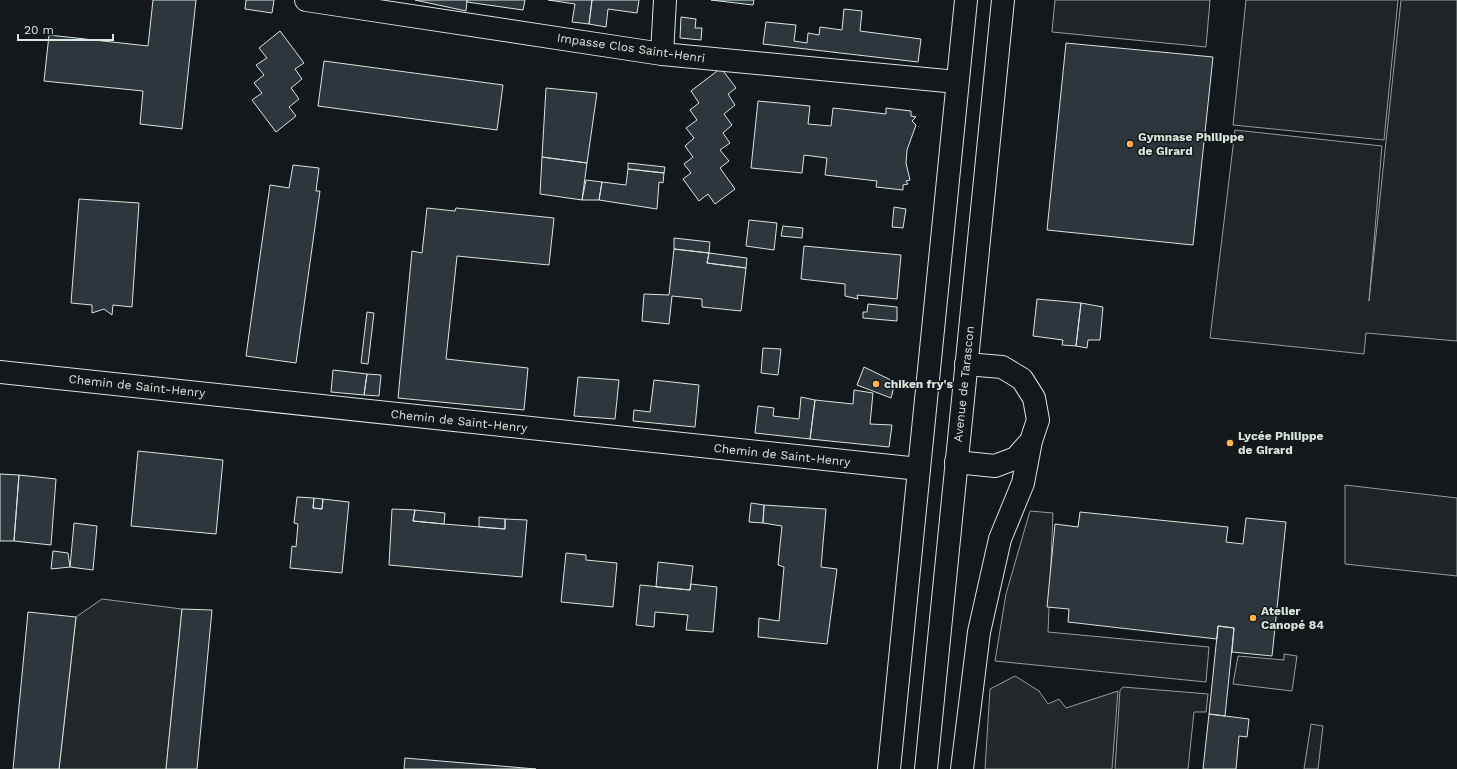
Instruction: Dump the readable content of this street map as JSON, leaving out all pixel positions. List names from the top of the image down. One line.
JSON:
{"streets":{"street":["Impasse Clos Saint-Henri","Avenue de Tarascon","Chemin de Saint-Henry"]},"places":["Gymnase Philippe de Girard","chiken fry's","Lycée Philippe de Girard","Atelier Canopé 84"],"scale_bar":"20 m"}
